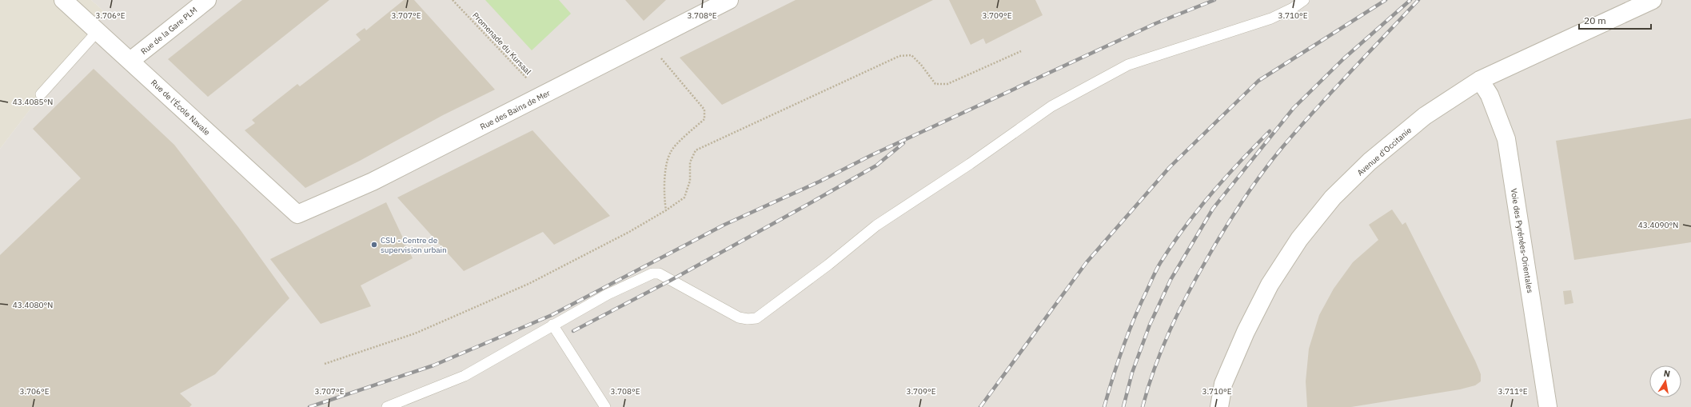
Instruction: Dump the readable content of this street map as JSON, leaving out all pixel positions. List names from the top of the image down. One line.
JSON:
{"streets":{"street":["Rue de la Gare PLM","Rue de l'École Navale","Rue des Bains de Mer","Avenue d'Occitanie","Voie des Pyrénées-Orientales"],"path":["Promenade du Kursaal"]},"crossings":[["Rue de la Gare PLM","Rue de l'École Navale"],["Promenade du Kursaal","Rue des Bains de Mer"],["Rue de l'École Navale","Rue des Bains de Mer"],["Avenue d'Occitanie","Voie des Pyrénées-Orientales"]],"places":["CSU - Centre de supervision urbain"],"scale_bar":"20 m","north":"top","coordinates":["3.706°E","3.707°E","3.708°E","3.709°E","3.710°E","43.4085°N","43.4090°N","43.4080°N","3.711°E"]}
